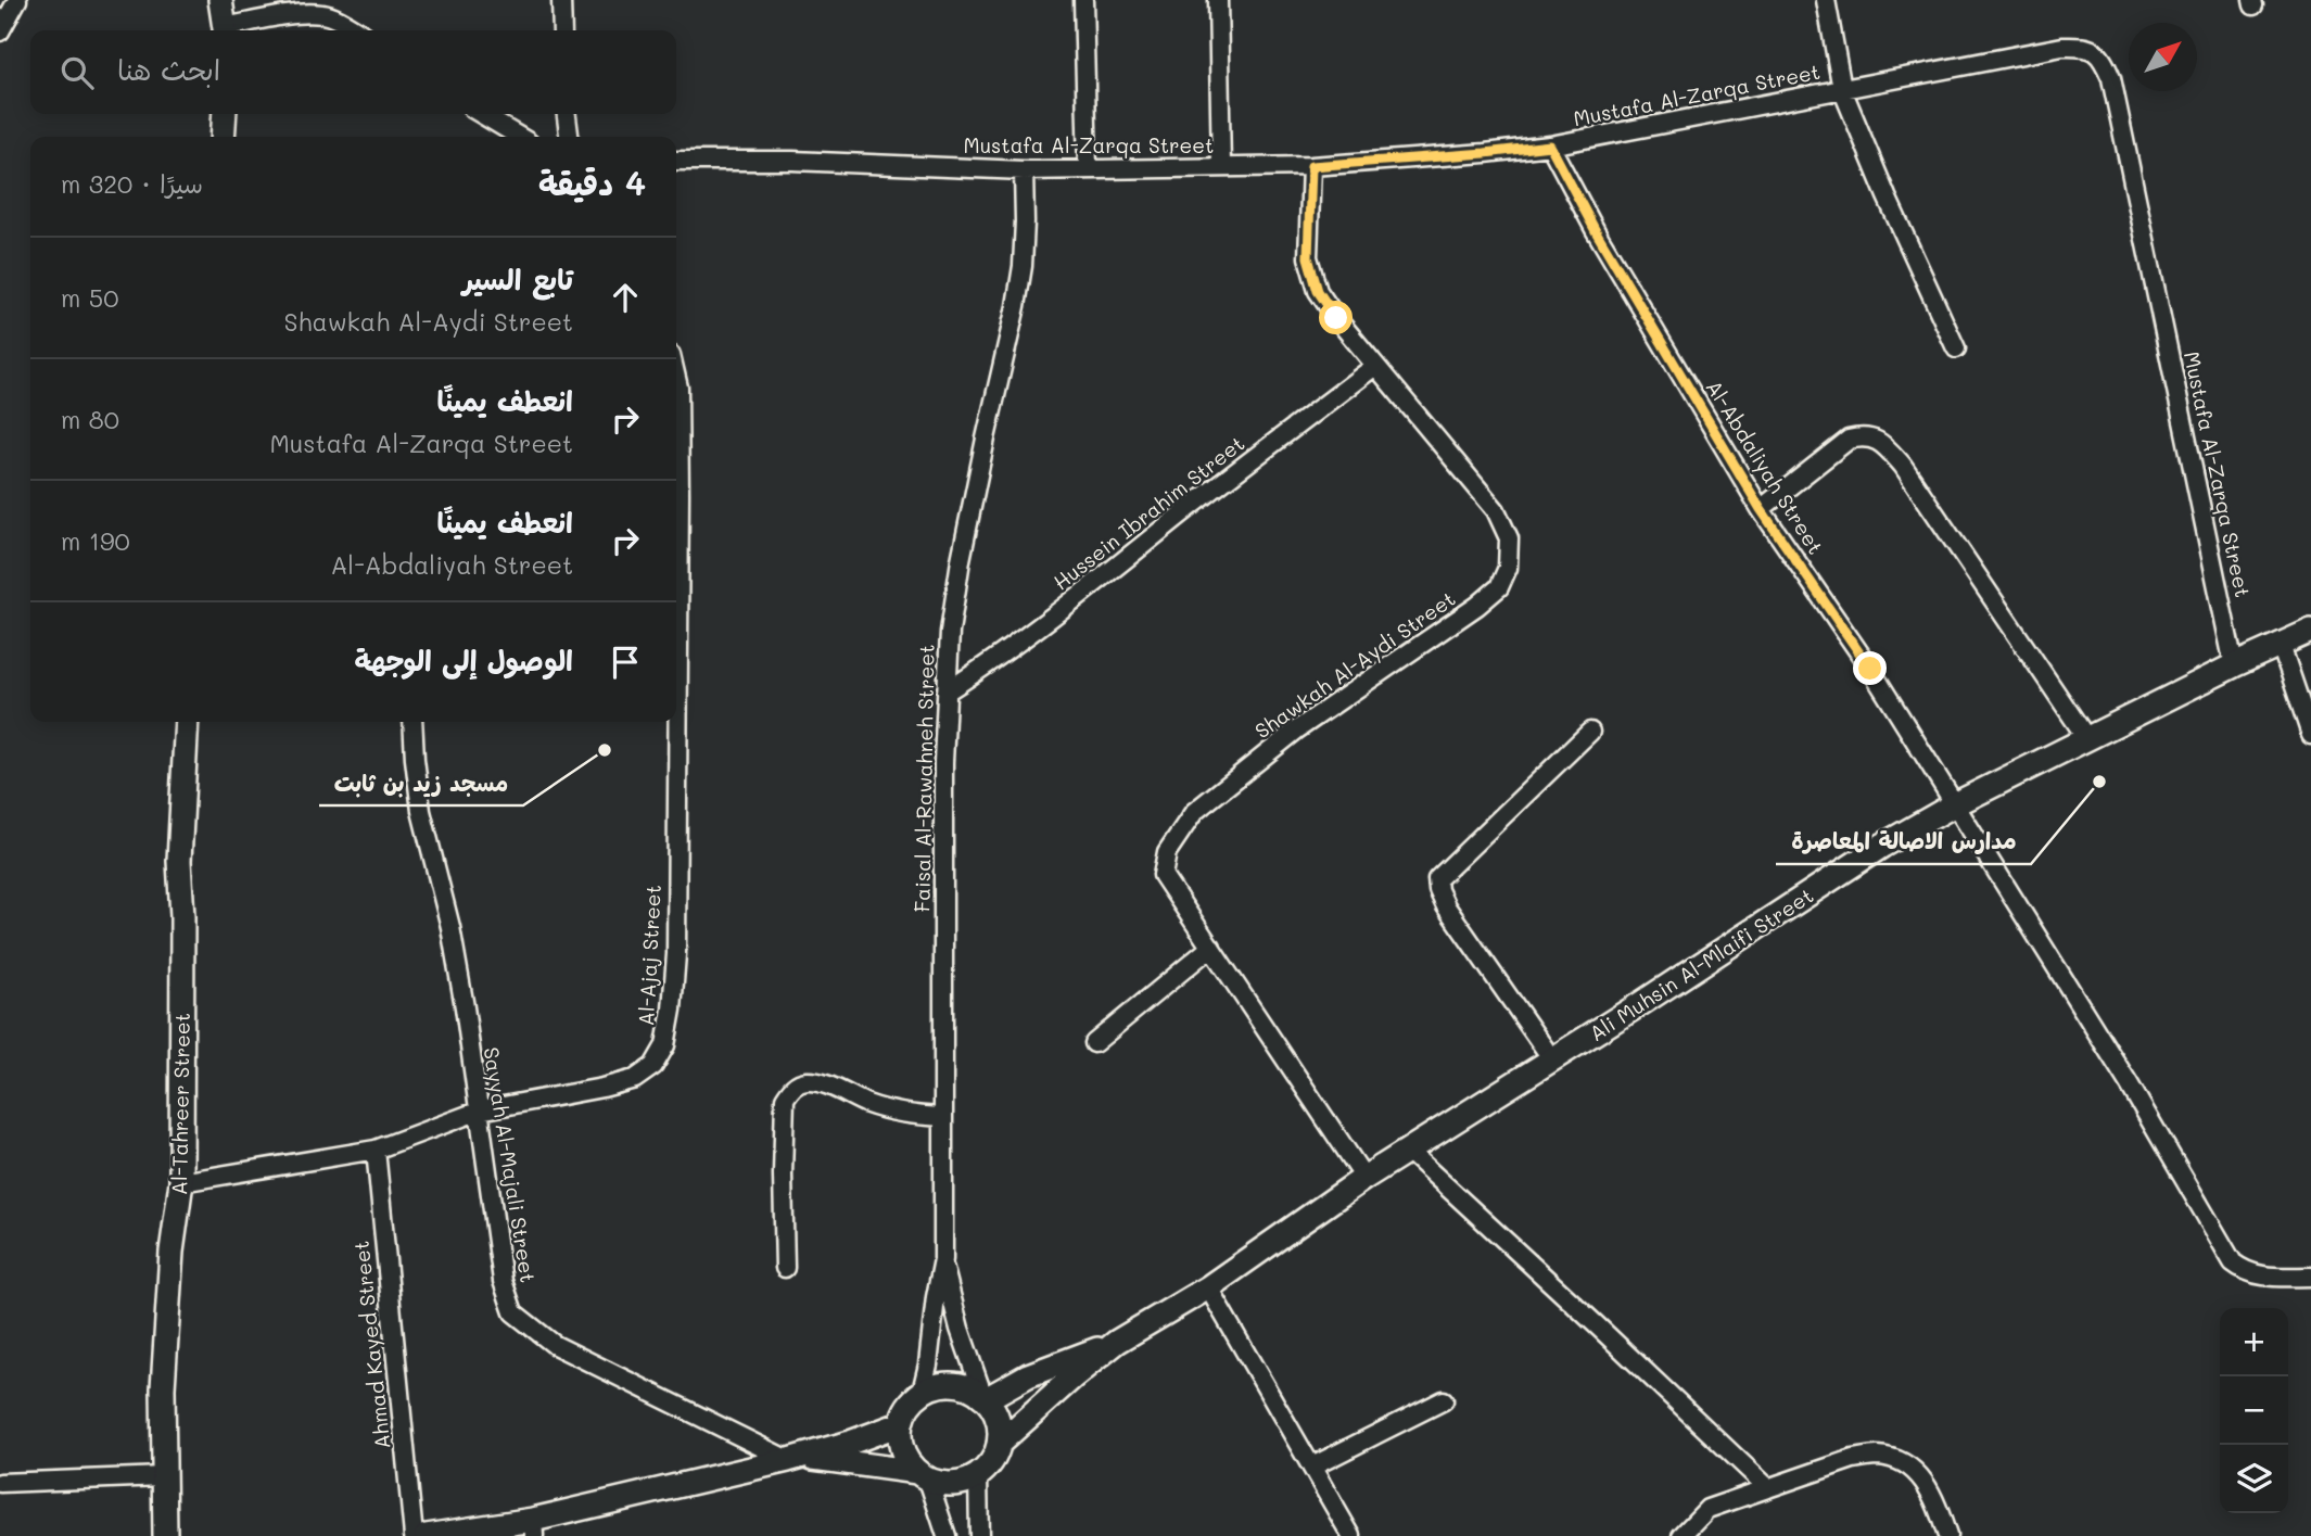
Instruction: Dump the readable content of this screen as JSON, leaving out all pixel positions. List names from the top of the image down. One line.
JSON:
{"streets":{"street":["Mustafa Al-Zarqa Street","Al-Abdaliyah Street","Hussein Ibrahim Street","Shawkah Al-Aydi Street","Faisal Al-Rawahneh Street","Al-Ajaj Street","Ali Muhsin Al-Mlaifi Street","Al-Tahreer Street","Sayyah Al-Majali Street","Ahmad Kayed Street"]},"crossings":[["Mustafa Al-Zarqa Street","Al-Abdaliyah Street"],["Mustafa Al-Zarqa Street","Shawkah Al-Aydi Street"],["Mustafa Al-Zarqa Street","Faisal Al-Rawahneh Street"],["Mustafa Al-Zarqa Street","Ali Muhsin Al-Mlaifi Street"],["Al-Abdaliyah Street","Ali Muhsin Al-Mlaifi Street"],["Hussein Ibrahim Street","Shawkah Al-Aydi Street"],["Hussein Ibrahim Street","Faisal Al-Rawahneh Street"],["Shawkah Al-Aydi Street","Ali Muhsin Al-Mlaifi Street"],["Faisal Al-Rawahneh Street","Ali Muhsin Al-Mlaifi Street"],["Al-Ajaj Street","Al-Tahreer Street"],["Al-Ajaj Street","Sayyah Al-Majali Street"],["Al-Ajaj Street","Ahmad Kayed Street"]],"places":["مسجد زيد بن ثابت","مدارس الاصالة المعاصرة"],"north":"top right","page":{"search":"ابحث هنا","heading":["4 دقيقة","سيرًا · 320 m"],"list":[["تابع السير","Shawkah Al-Aydi Street","50 m"],["انعطف يمينًا","Mustafa Al-Zarqa Street","80 m"],["انعطف يمينًا","Al-Abdaliyah Street","190 m"],"الوصول إلى الوجهة"],"map_buttons":["+","−"]}}
